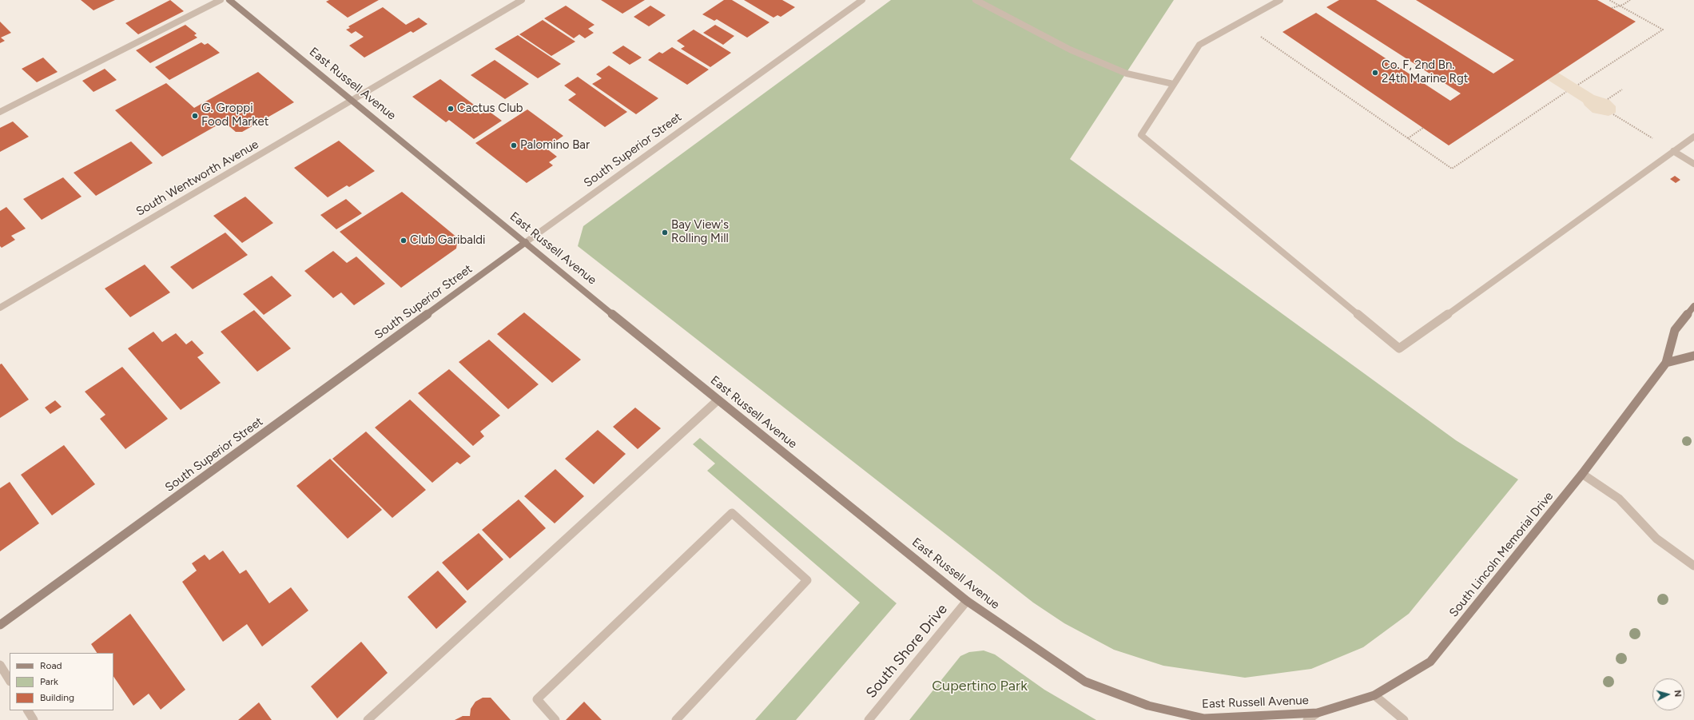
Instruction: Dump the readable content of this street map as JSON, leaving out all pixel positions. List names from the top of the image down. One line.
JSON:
{"streets":{"main road":["East Russell Avenue","South Superior Street","South Lincoln Memorial Drive"],"street":["South Wentworth Avenue","South Shore Drive"]},"crossings":[["East Russell Avenue","South Superior Street"],["East Russell Avenue","South Wentworth Avenue"],["East Russell Avenue","South Lincoln Memorial Drive"],["East Russell Avenue","South Shore Drive"]],"parks":["Cupertino Park"],"places":["Co. F, 2nd Bn. 24th Marine Rgt","Cactus Club","G. Groppi Food Market","Palomino Bar","Bay View's Rolling Mill","Club Garibaldi"],"legend":["Road","Park","Building"],"north":"right"}
